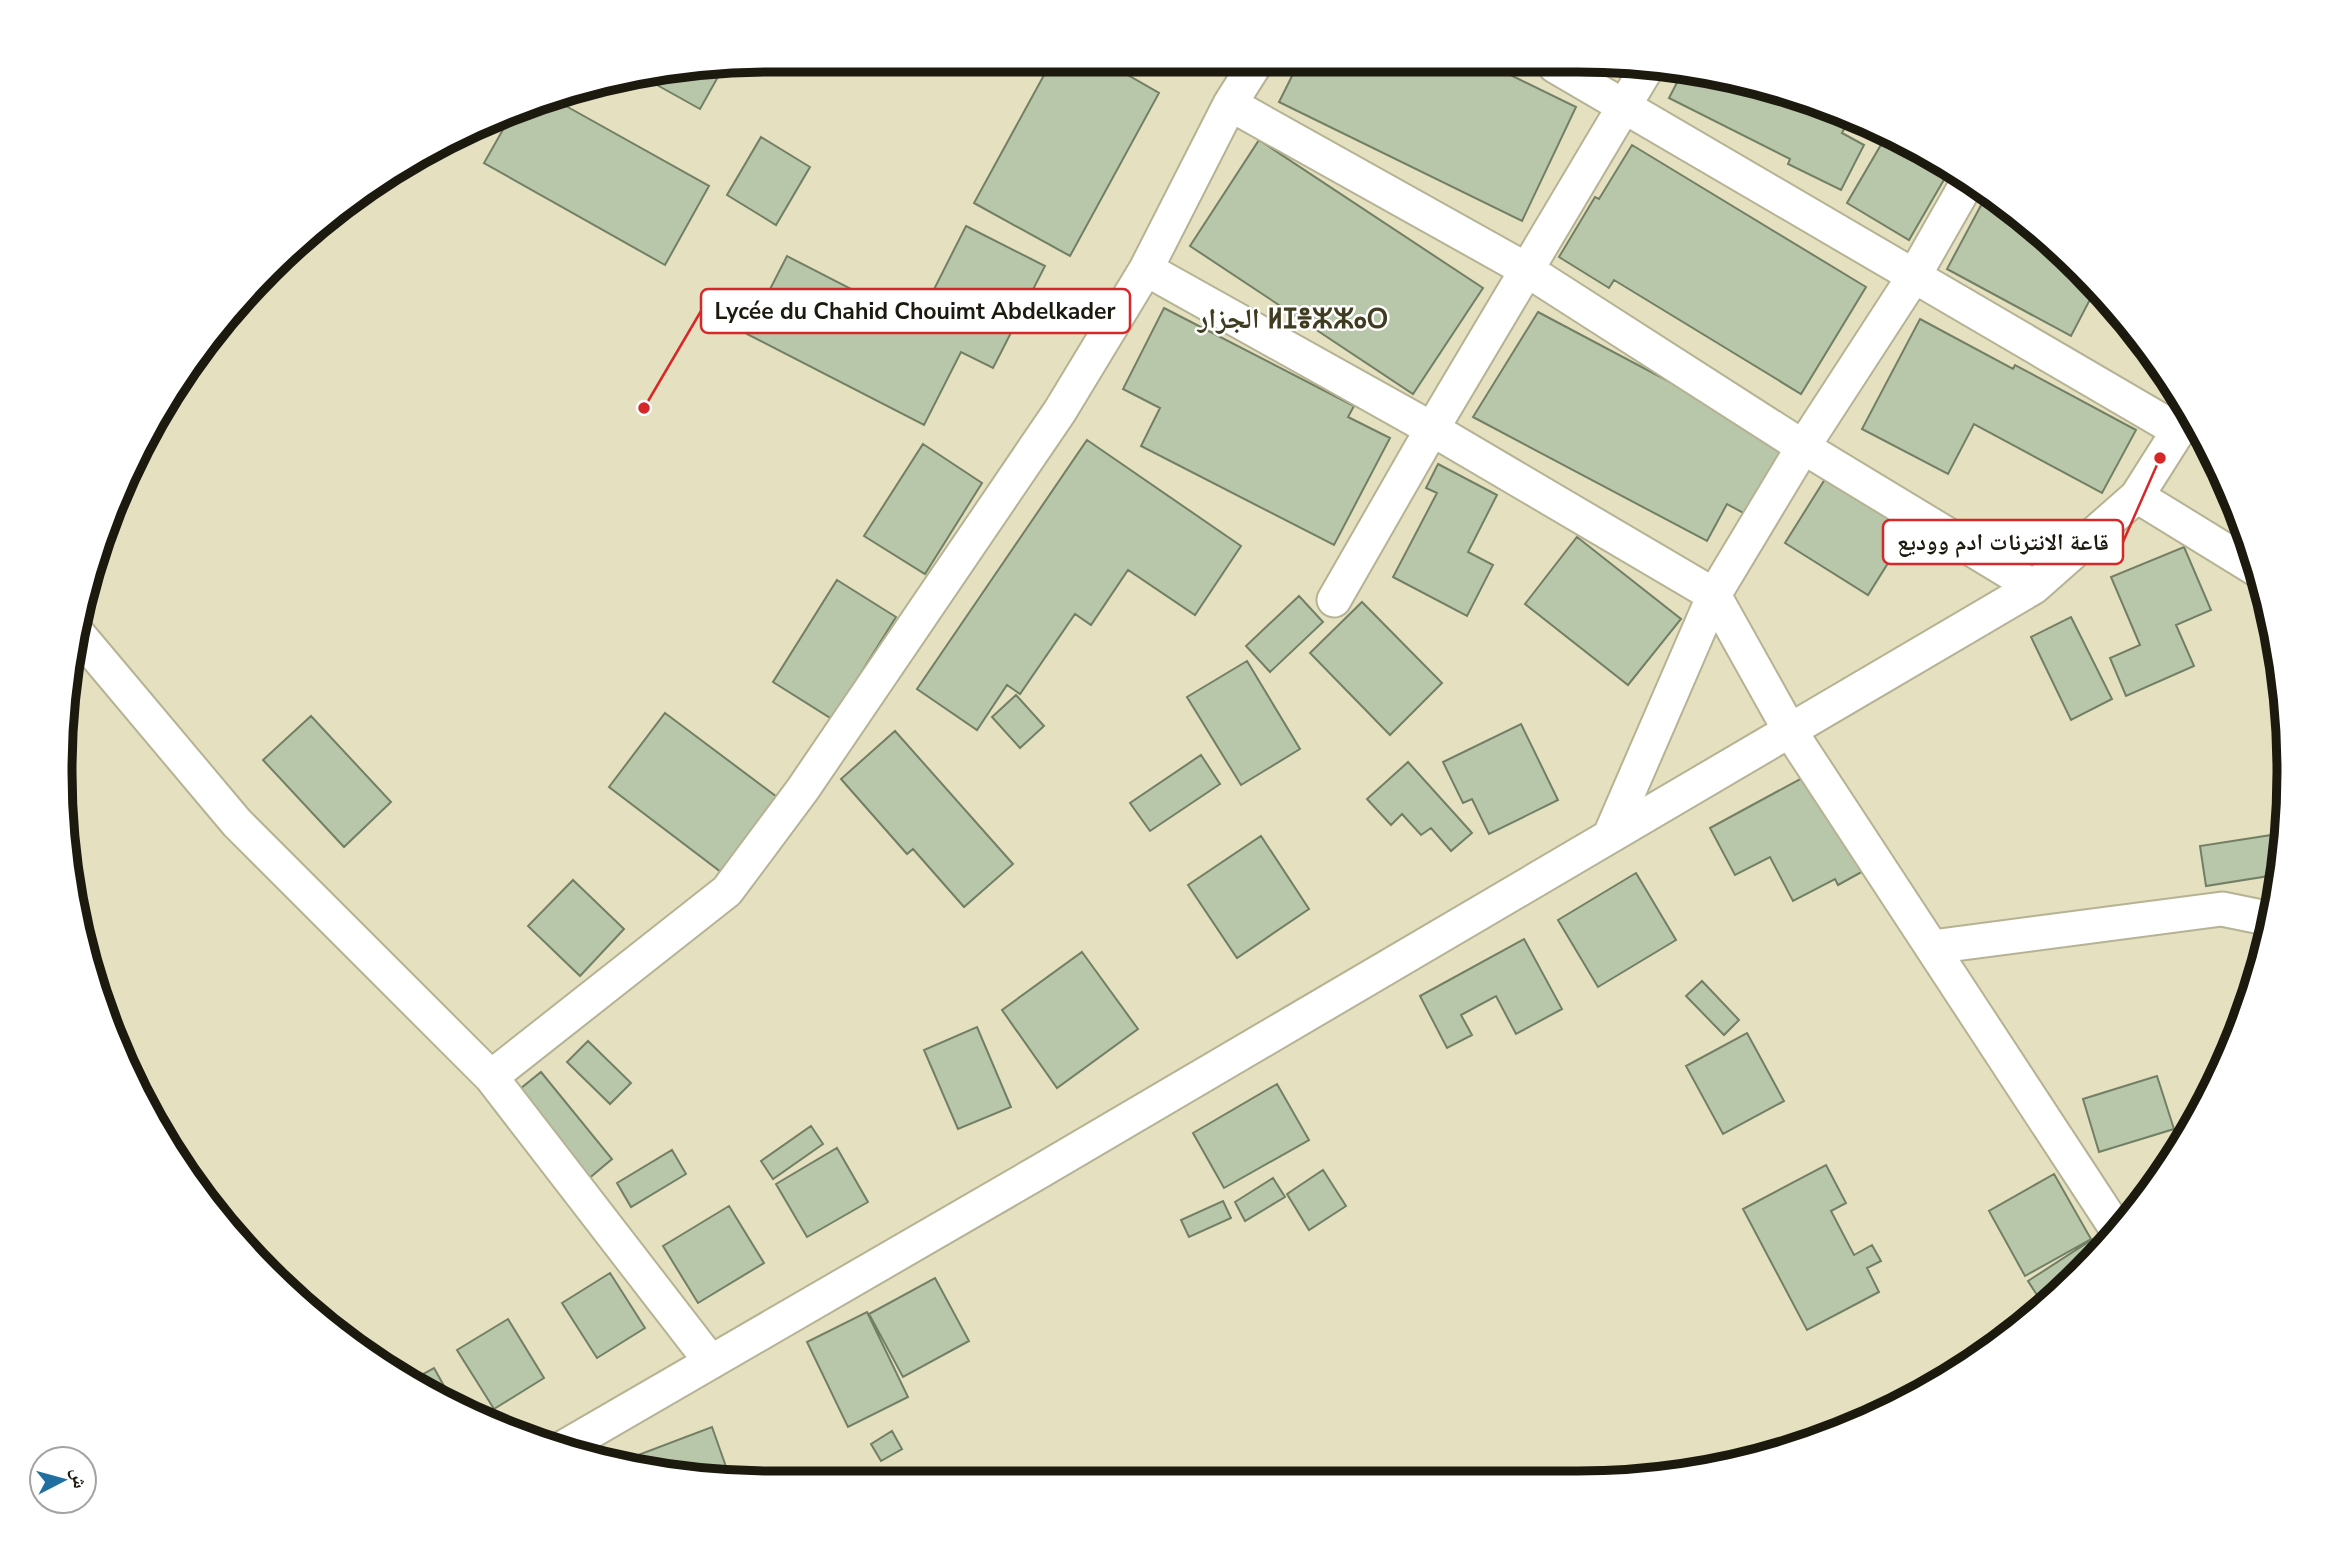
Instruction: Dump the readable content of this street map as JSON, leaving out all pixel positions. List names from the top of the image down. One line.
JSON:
{"districts":["الجزار ⵍⵊⴻⵣⵣⴰⵔ"],"places":["Lycée du Chahid Chouimt Abdelkader","قاعة الانترنات ادم ووديع"],"north":"right"}
